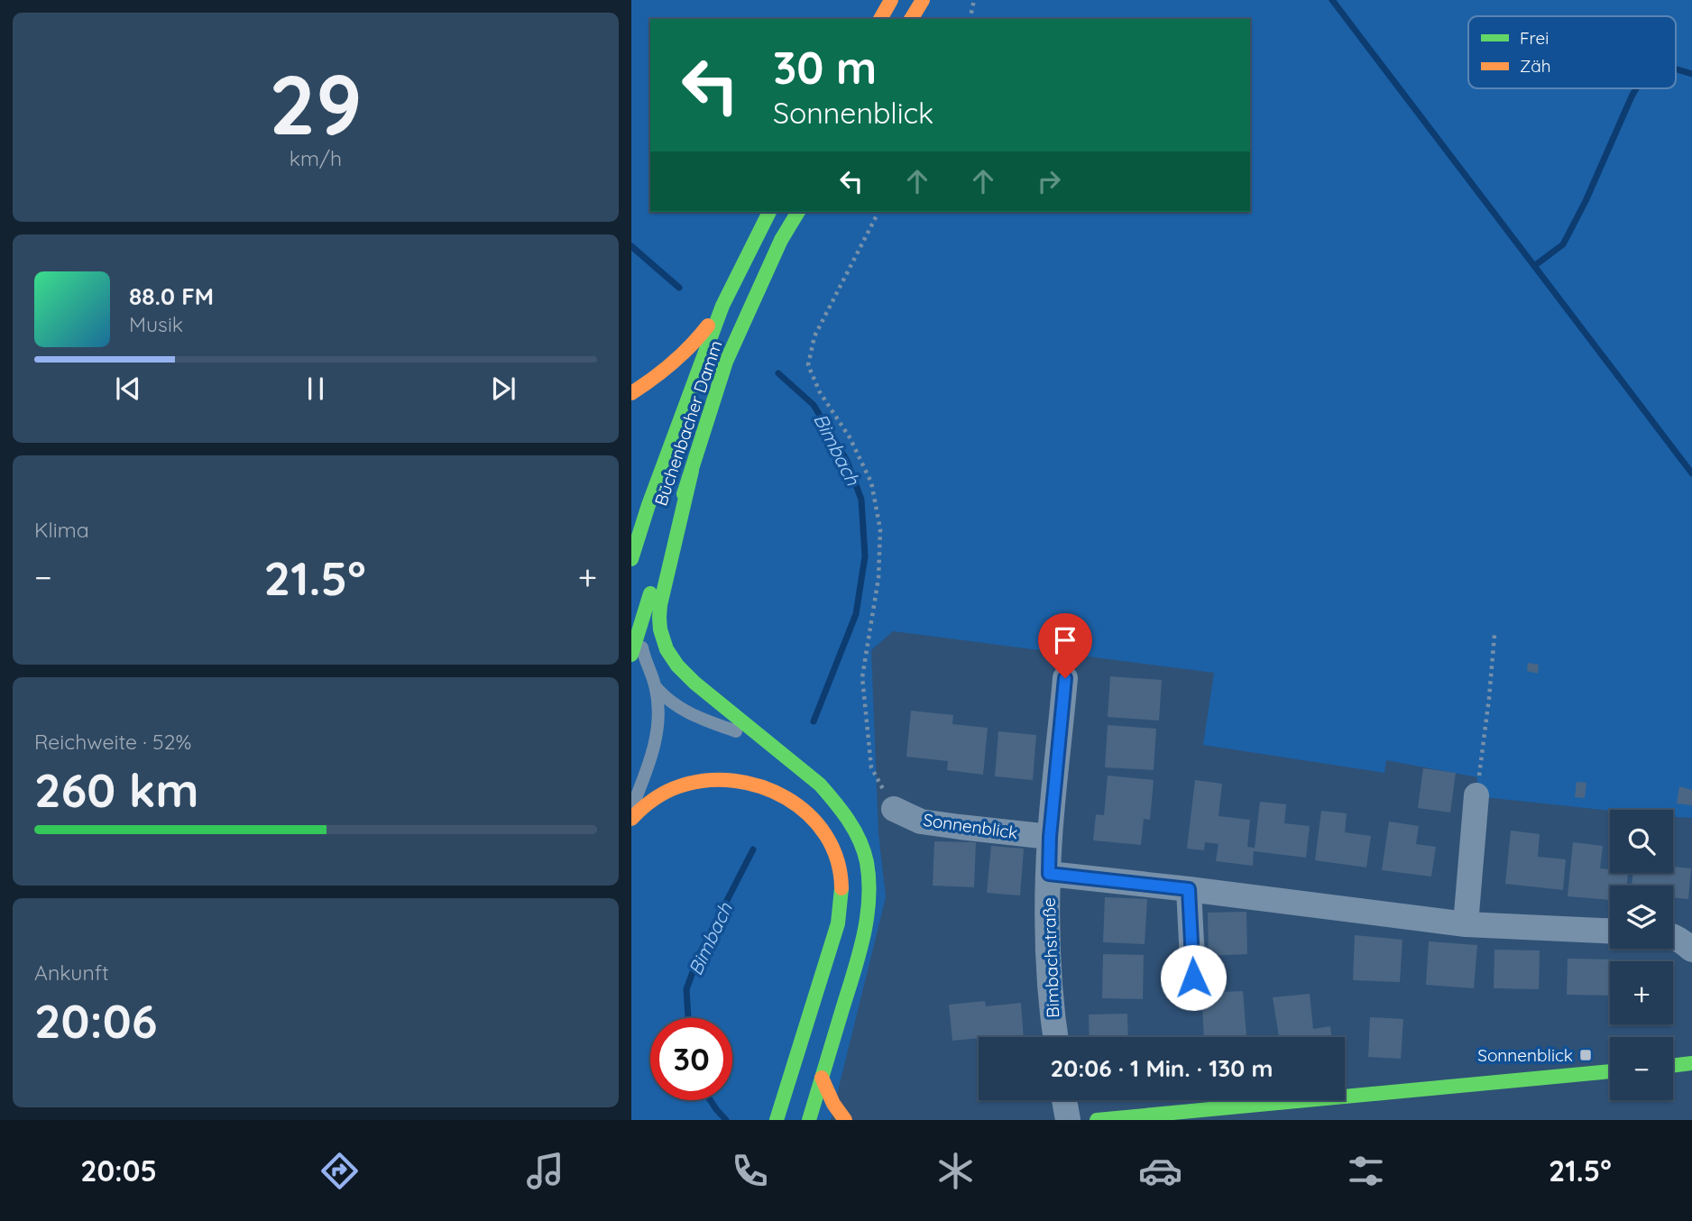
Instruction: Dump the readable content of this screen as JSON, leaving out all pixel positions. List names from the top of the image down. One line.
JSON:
{"streets":{"main road":["Büchenbacher Damm"],"street":["Sonnenblick","Bimbachstraße"]},"crossings":[["Sonnenblick","Bimbachstraße"]],"water":["Bimbach"],"places":{"transit":["Sonnenblick"]},"legend":["Frei","Zäh"],"page":{"tile":[["29","km/h"],"Klima",["Reichweite · 52%","260 km"],["Ankunft","20:06"]],"turn":["30 m","Sonnenblick"],"song":["88.0 FM","Musik"],"heat":["−","21.5°","+"],"map_buttons":["+","−"],"limit":"30","trip":"20:06 · 1 Min. · 130 m","tabs":["20:05","21.5°"]}}
